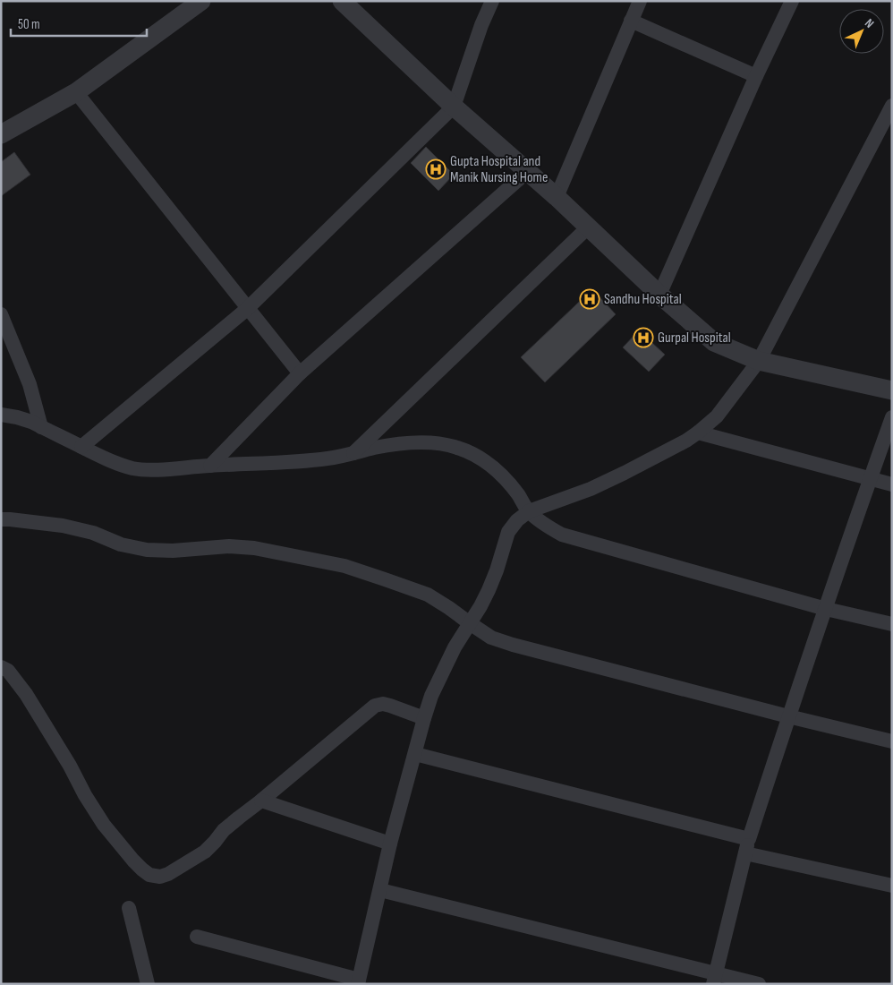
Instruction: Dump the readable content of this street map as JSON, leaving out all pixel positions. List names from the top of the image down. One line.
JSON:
{"places":{"hospital":["Gupta Hospital and Manik Nursing Home","Sandhu Hospital","Gurpal Hospital"]},"scale_bar":"50 m","north":"top right"}
